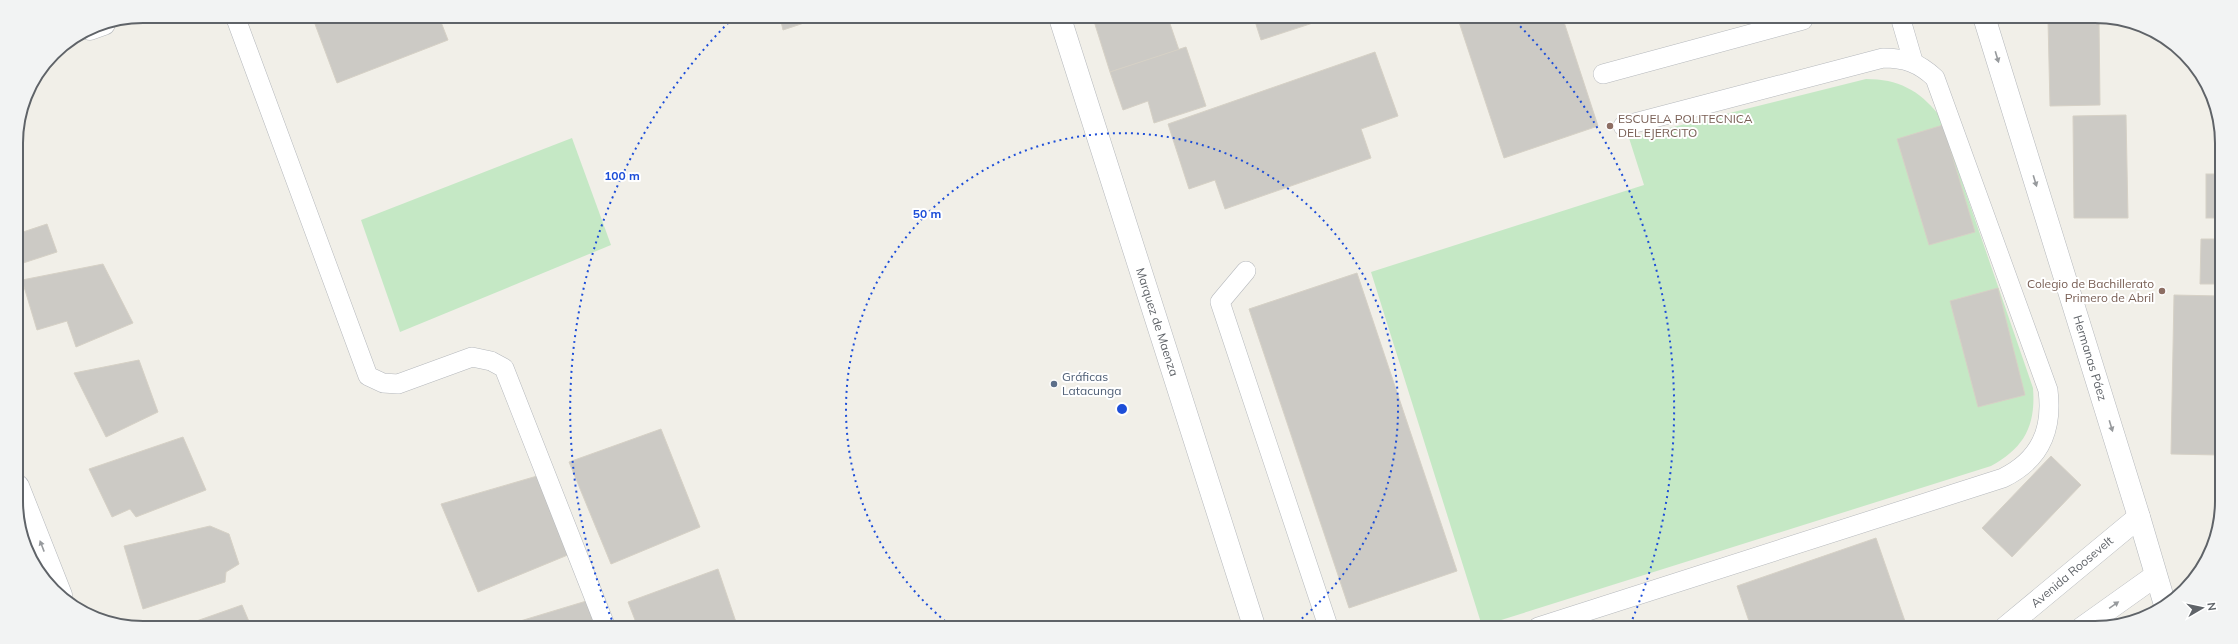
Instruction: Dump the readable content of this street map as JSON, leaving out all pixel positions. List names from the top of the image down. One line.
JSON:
{"streets":{"street":["Marquez de Maenza","Hermanas Páez","Avenida Roosevelt"]},"crossings":[["Hermanas Páez","Avenida Roosevelt"]],"one_way":["Hermanas Páez"],"places":["ESCUELA POLITECNICA DEL EJERCITO","Colegio de Bachillerato Primero de Abril","Gráficas Latacunga"],"north":"right","rings":["100 m","50 m"]}
